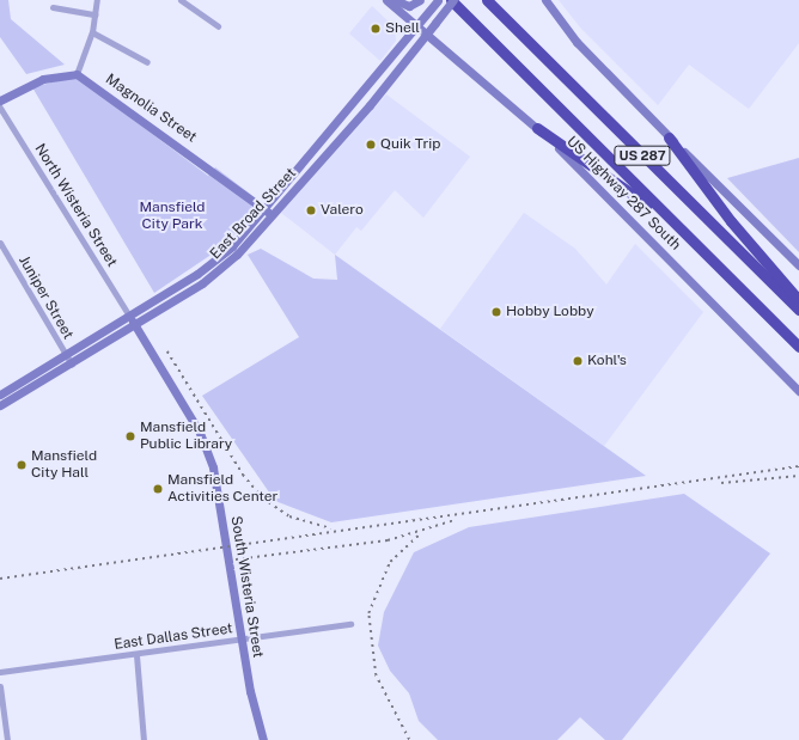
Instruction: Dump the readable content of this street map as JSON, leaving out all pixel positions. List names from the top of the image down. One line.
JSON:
{"streets":{"highway":["US 287"],"main road":["Magnolia Street","US Highway 287 South","East Broad Street","South Wisteria Street"],"street":["North Wisteria Street","Juniper Street","East Dallas Street"]},"crossings":[["Magnolia Street","East Broad Street"],["US 287","East Broad Street"],["US Highway 287 South","East Broad Street"],["North Wisteria Street","East Broad Street"],["North Wisteria Street","South Wisteria Street"],["East Broad Street","Juniper Street"],["East Broad Street","South Wisteria Street"],["South Wisteria Street","East Dallas Street"]],"parks":["Mansfield City Park"],"places":["Shell","Quik Trip","Valero","Hobby Lobby","Kohl's","Mansfield Public Library","Mansfield City Hall","Mansfield Activities Center"]}
